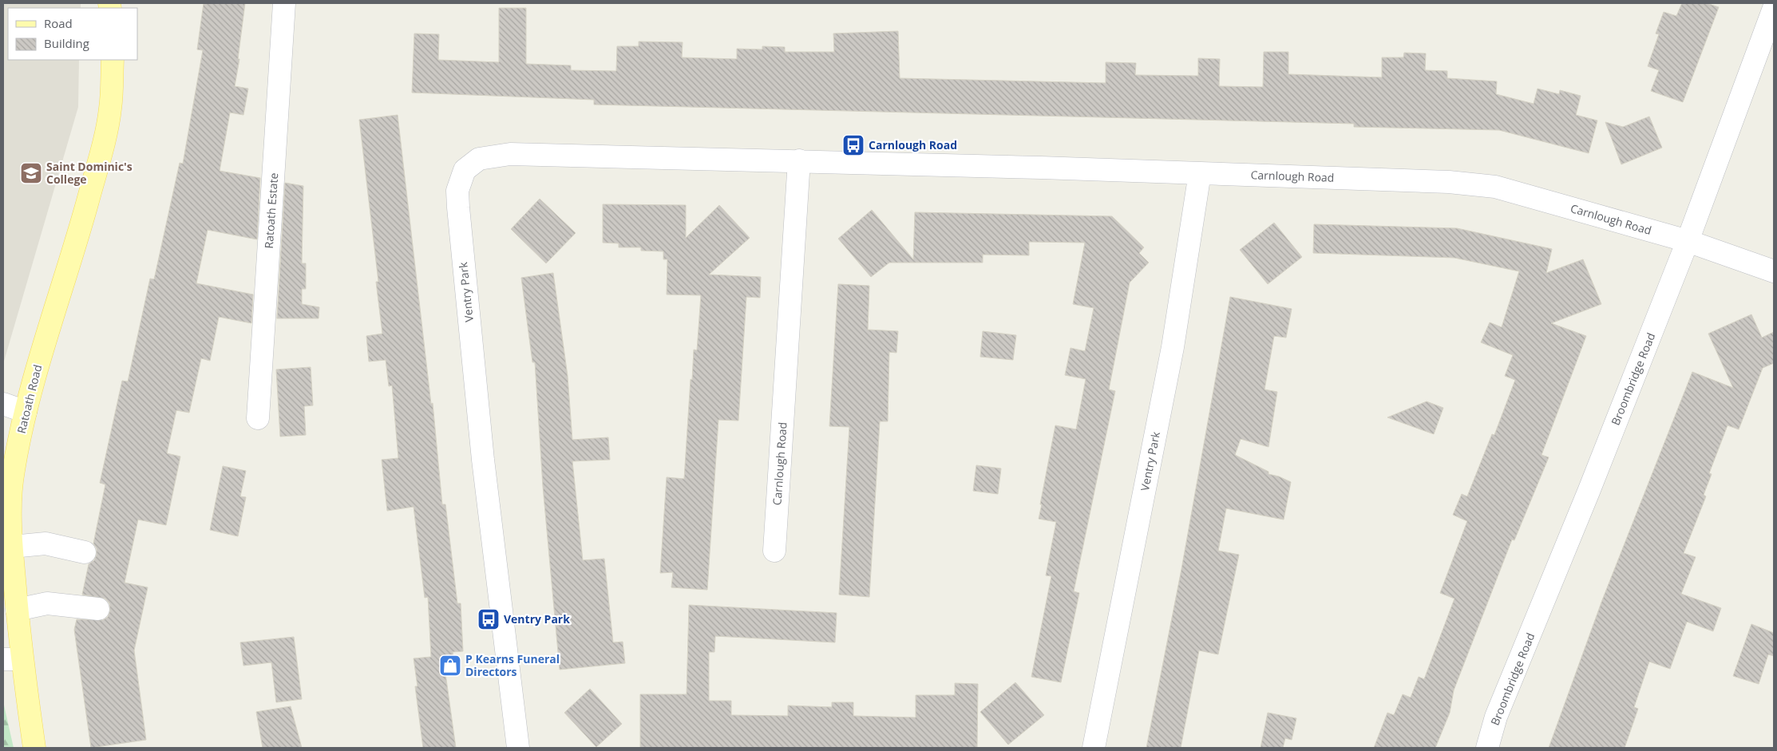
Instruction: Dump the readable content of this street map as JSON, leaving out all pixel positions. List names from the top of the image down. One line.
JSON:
{"streets":{"main road":["Ratoath Road"],"street":["Carnlough Road","Ratoath Estate","Ventry Park","Broombridge Road"]},"crossings":[["Carnlough Road","Ventry Park"],["Carnlough Road","Broombridge Road"]],"places":{"bus stop":["Carnlough Road","Ventry Park"],"school or university":["Saint Dominic's College"],"shop":["P Kearns Funeral Directors"]},"legend":["Road","Building"]}
